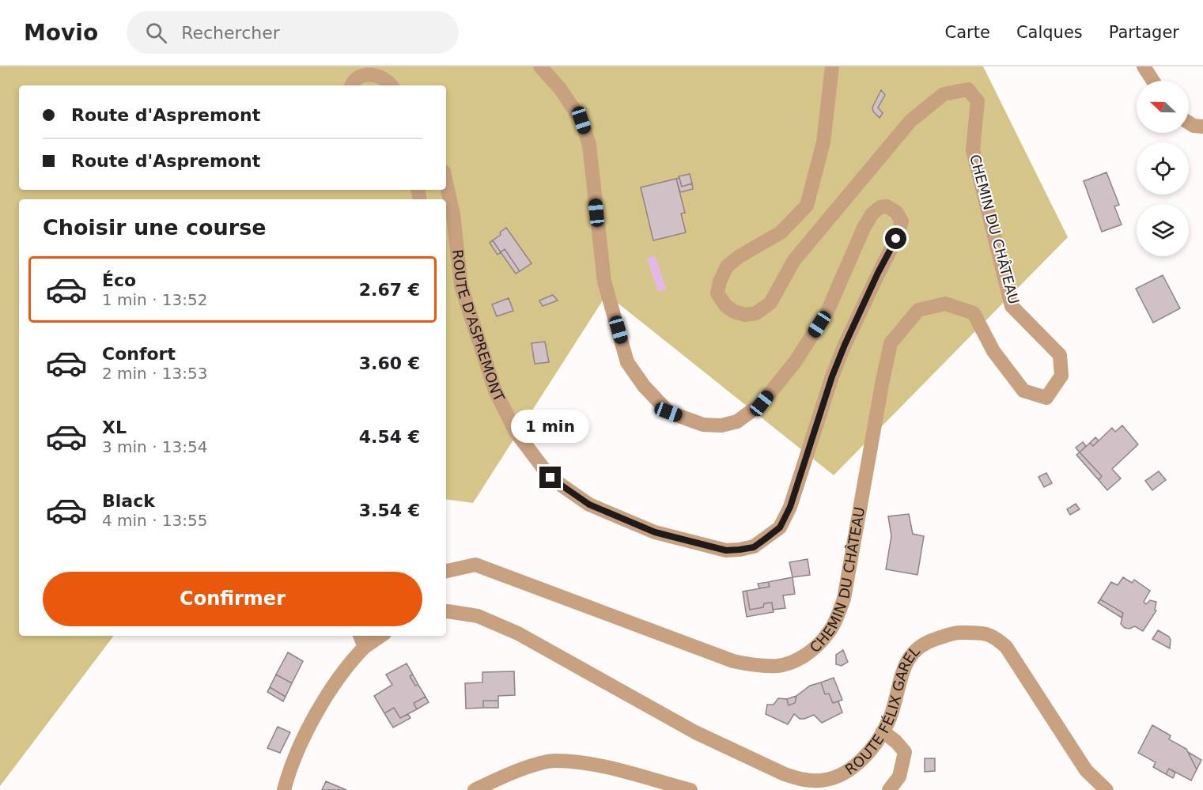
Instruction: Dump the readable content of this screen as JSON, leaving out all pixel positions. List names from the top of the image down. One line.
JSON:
{"streets":{"street":["CHEMIN DU CHÂTEAU","ROUTE D'ASPREMONT","ROUTE FÉLIX GAREL"]},"north":"left","page":{"header":"Movio","search":"Rechercher","nav":["Carte","Calques","Partager"],"banner":["Route d'Aspremont","Route d'Aspremont"],"heading":"Choisir une course","list":[{"name":"Éco","note":"1 min · 13:52","value":"2.67 €"},{"name":"Confort","note":"2 min · 13:53","value":"3.60 €"},{"name":"XL","note":"3 min · 13:54","value":"4.54 €"},{"name":"Black","note":"4 min · 13:55","value":"3.54 €"}],"bubble":"1 min","buttons":"Confirmer"}}
